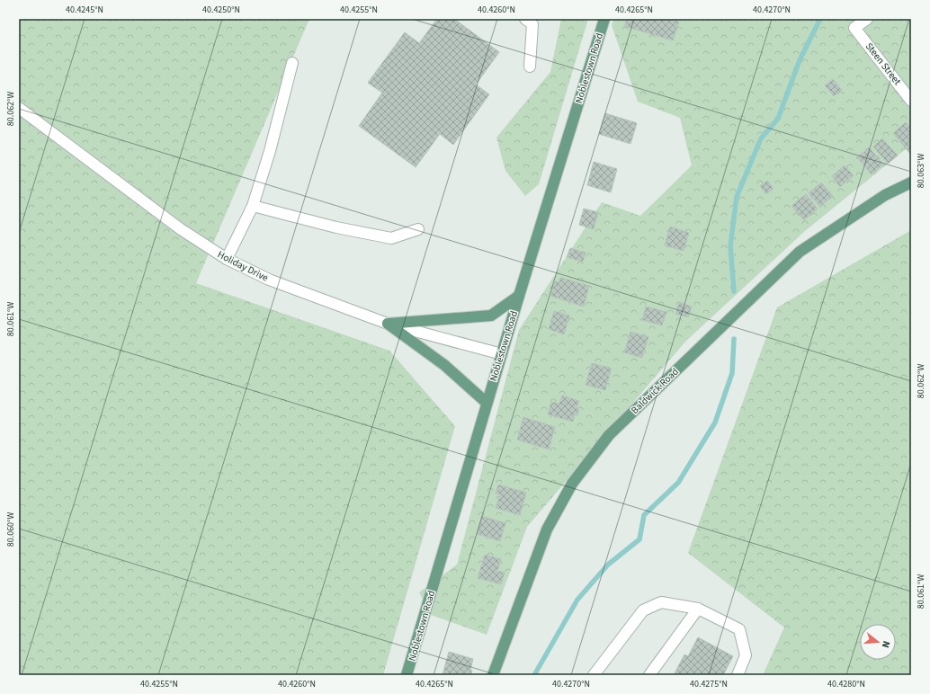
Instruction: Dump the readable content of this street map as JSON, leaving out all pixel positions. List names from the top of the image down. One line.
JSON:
{"streets":{"main road":["Noblestown Road","Baldwick Road"],"street":["Steen Street","Holiday Drive"]},"crossings":[["Noblestown Road","Holiday Drive"]],"north":"right","coordinates":["40.4245°N","40.4250°N","40.4255°N","40.4260°N","40.4265°N","40.4270°N","80.062°W","80.063°W","80.061°W","80.060°W","40.4275°N","40.4280°N"]}
